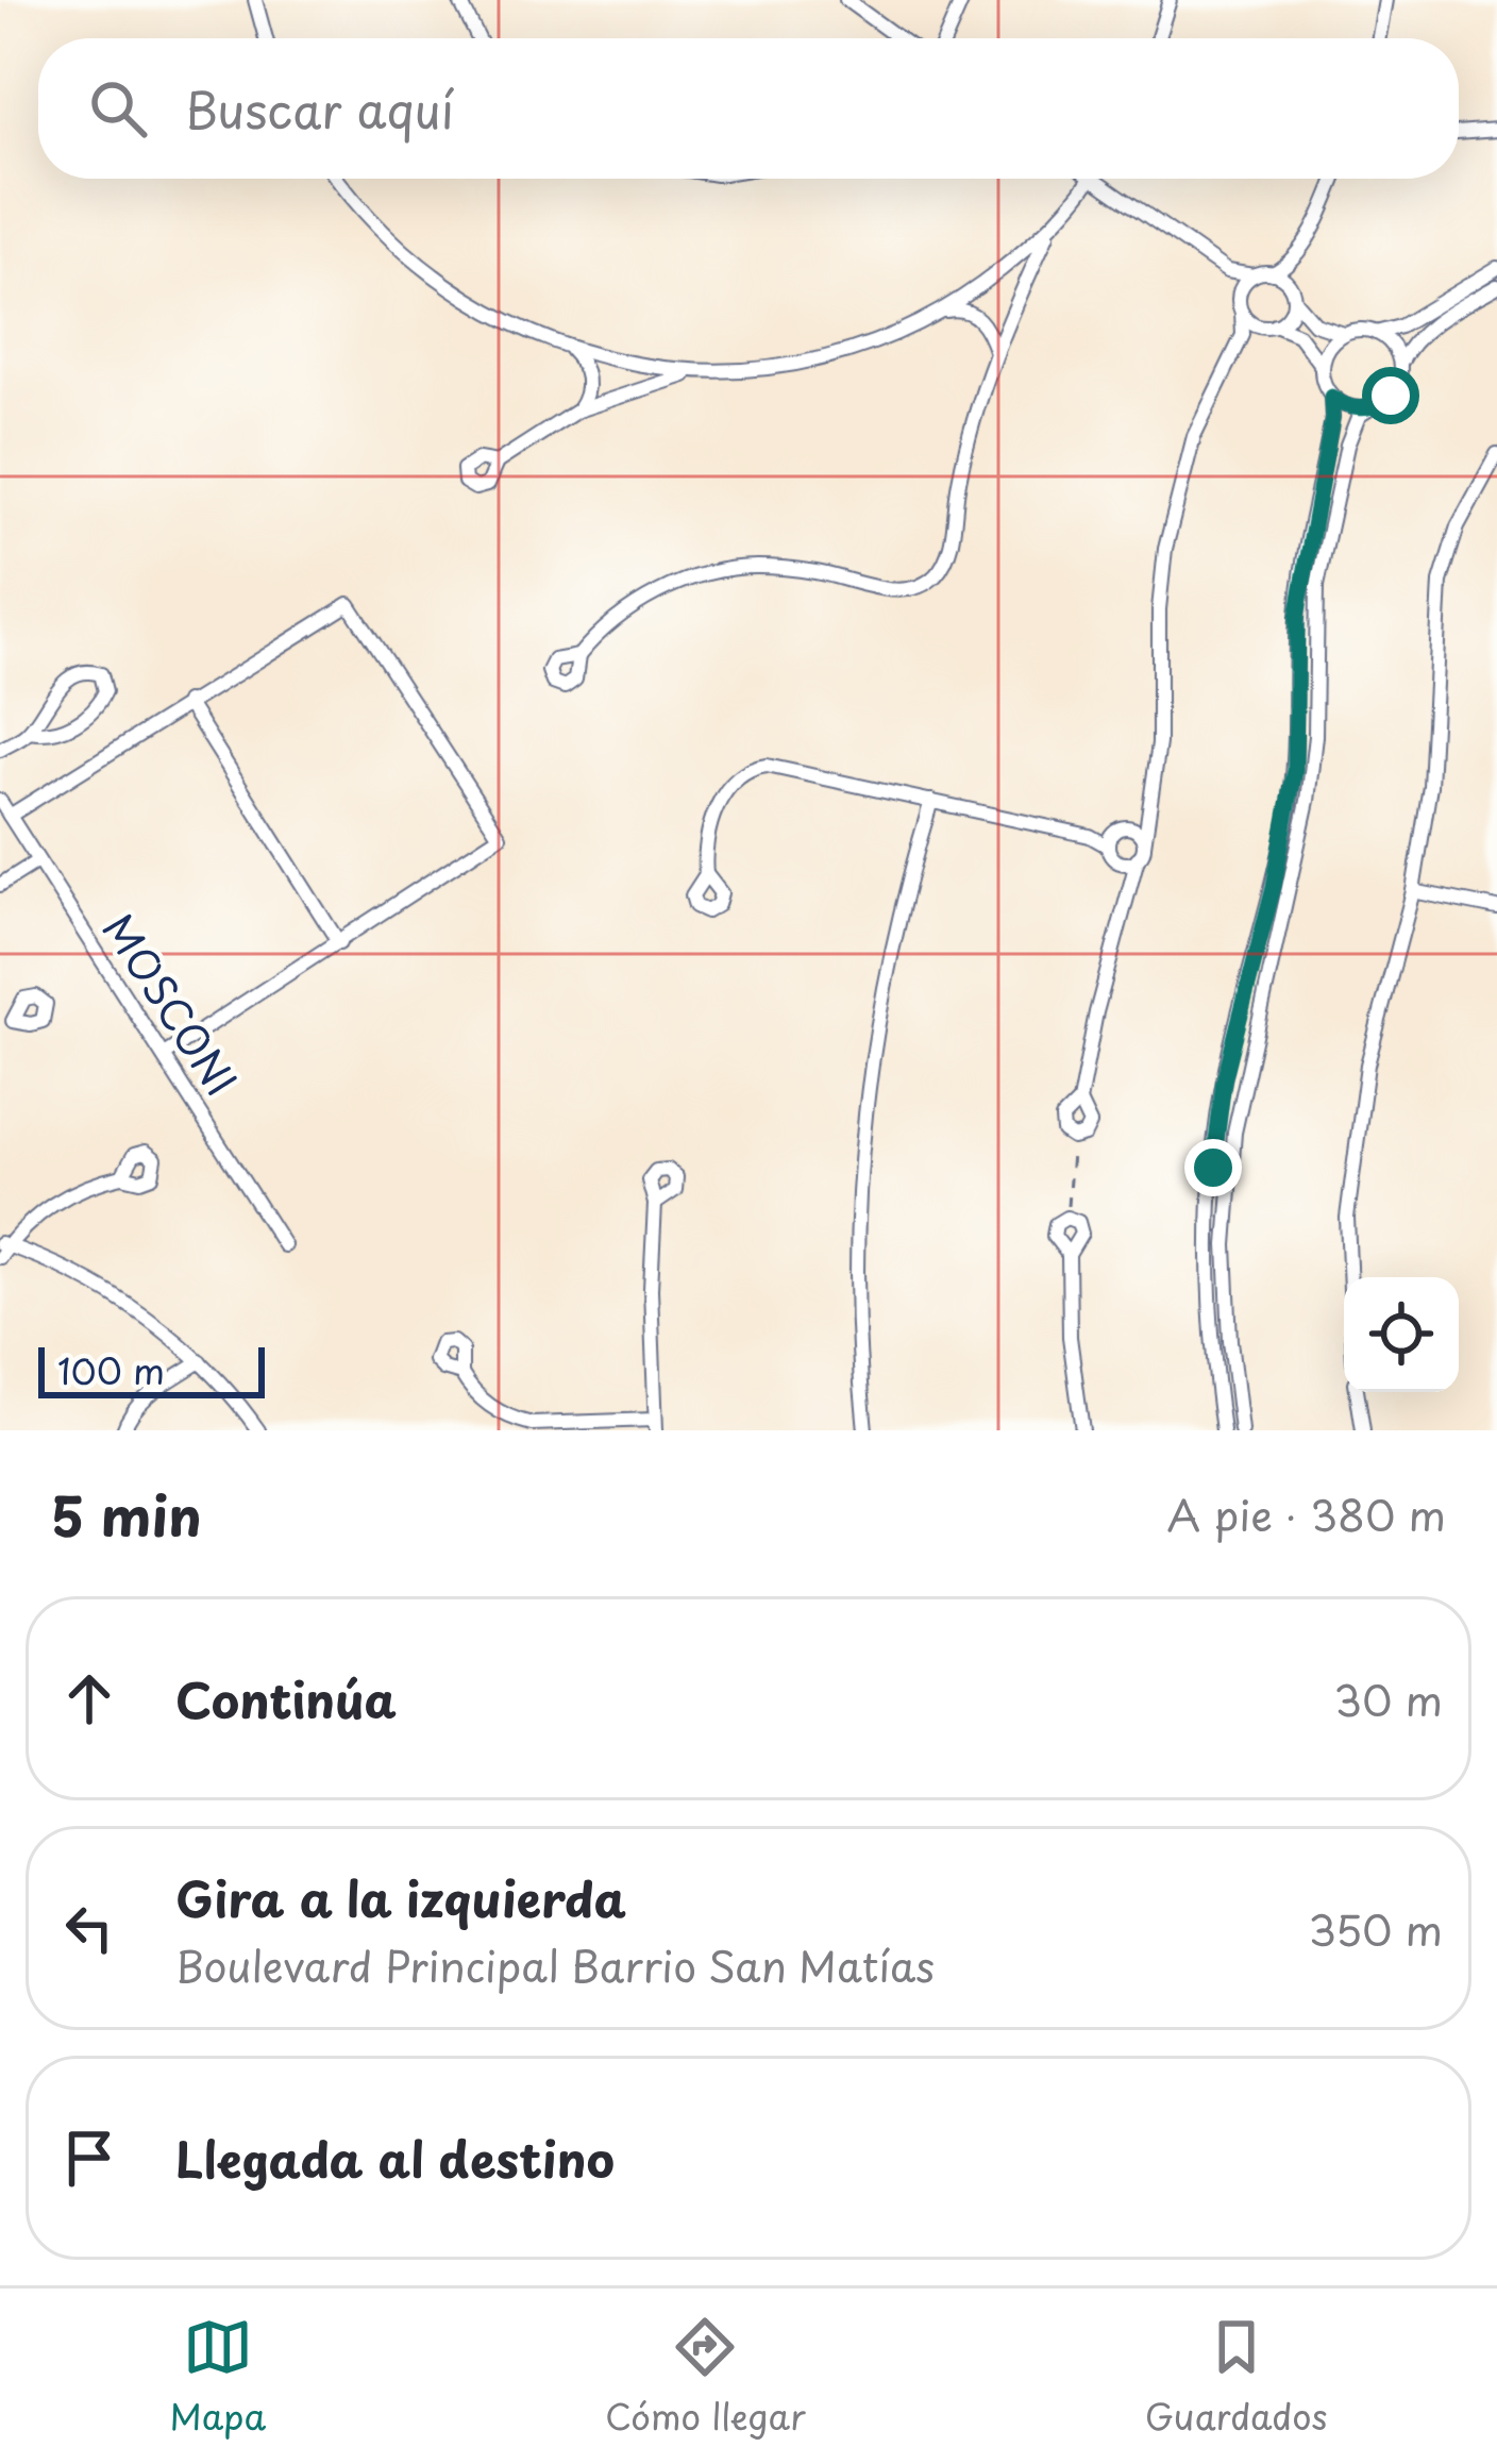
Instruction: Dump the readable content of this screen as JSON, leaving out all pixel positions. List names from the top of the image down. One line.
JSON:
{"streets":{"street":["MOSCONI"]},"scale_bar":"100 m","page":{"search":"Buscar aquí","scale":"100 m","heading":["5 min","A pie · 380 m"],"list":[["Continúa","30 m"],["Gira a la izquierda","Boulevard Principal Barrio San Matías","350 m"],"Llegada al destino"],"nav":["Mapa","Cómo llegar","Guardados"]}}
